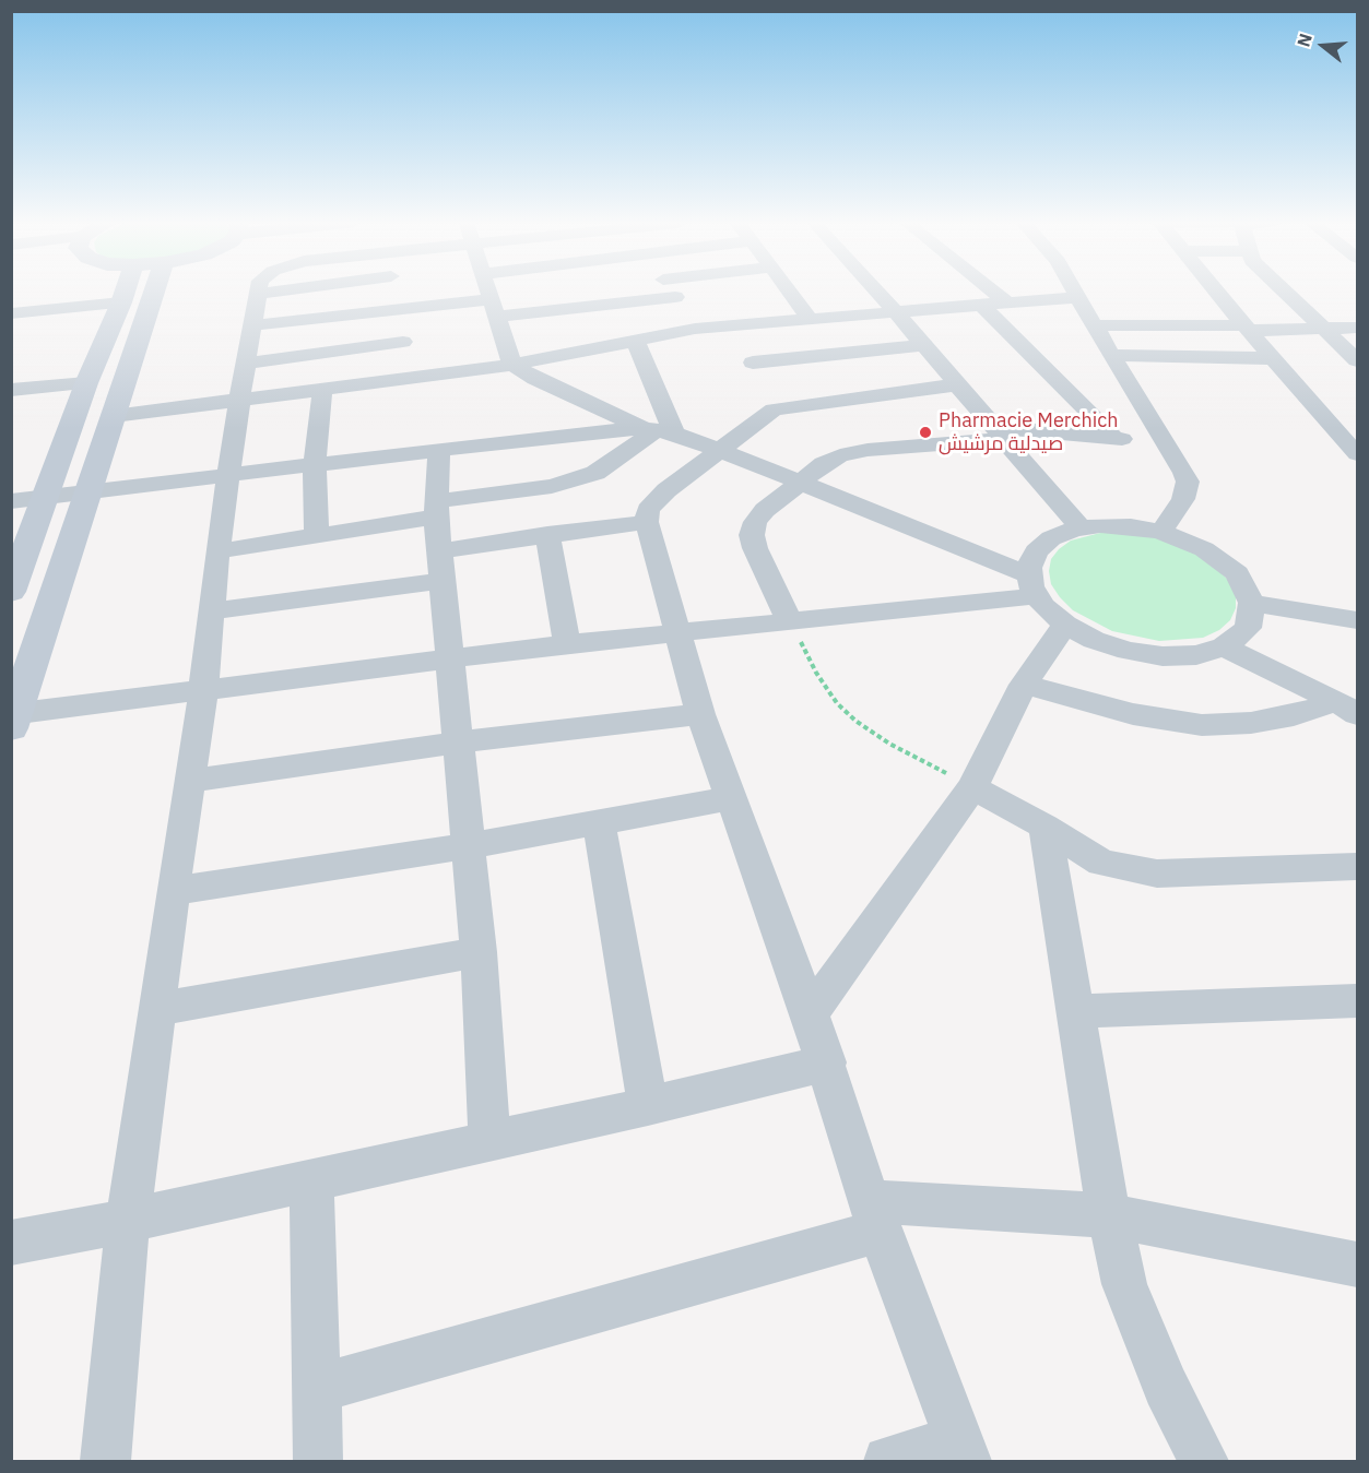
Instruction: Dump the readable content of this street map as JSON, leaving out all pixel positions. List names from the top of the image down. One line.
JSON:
{"places":["Pharmacie Merchich صيدلية مرشيش"],"north":"left"}
